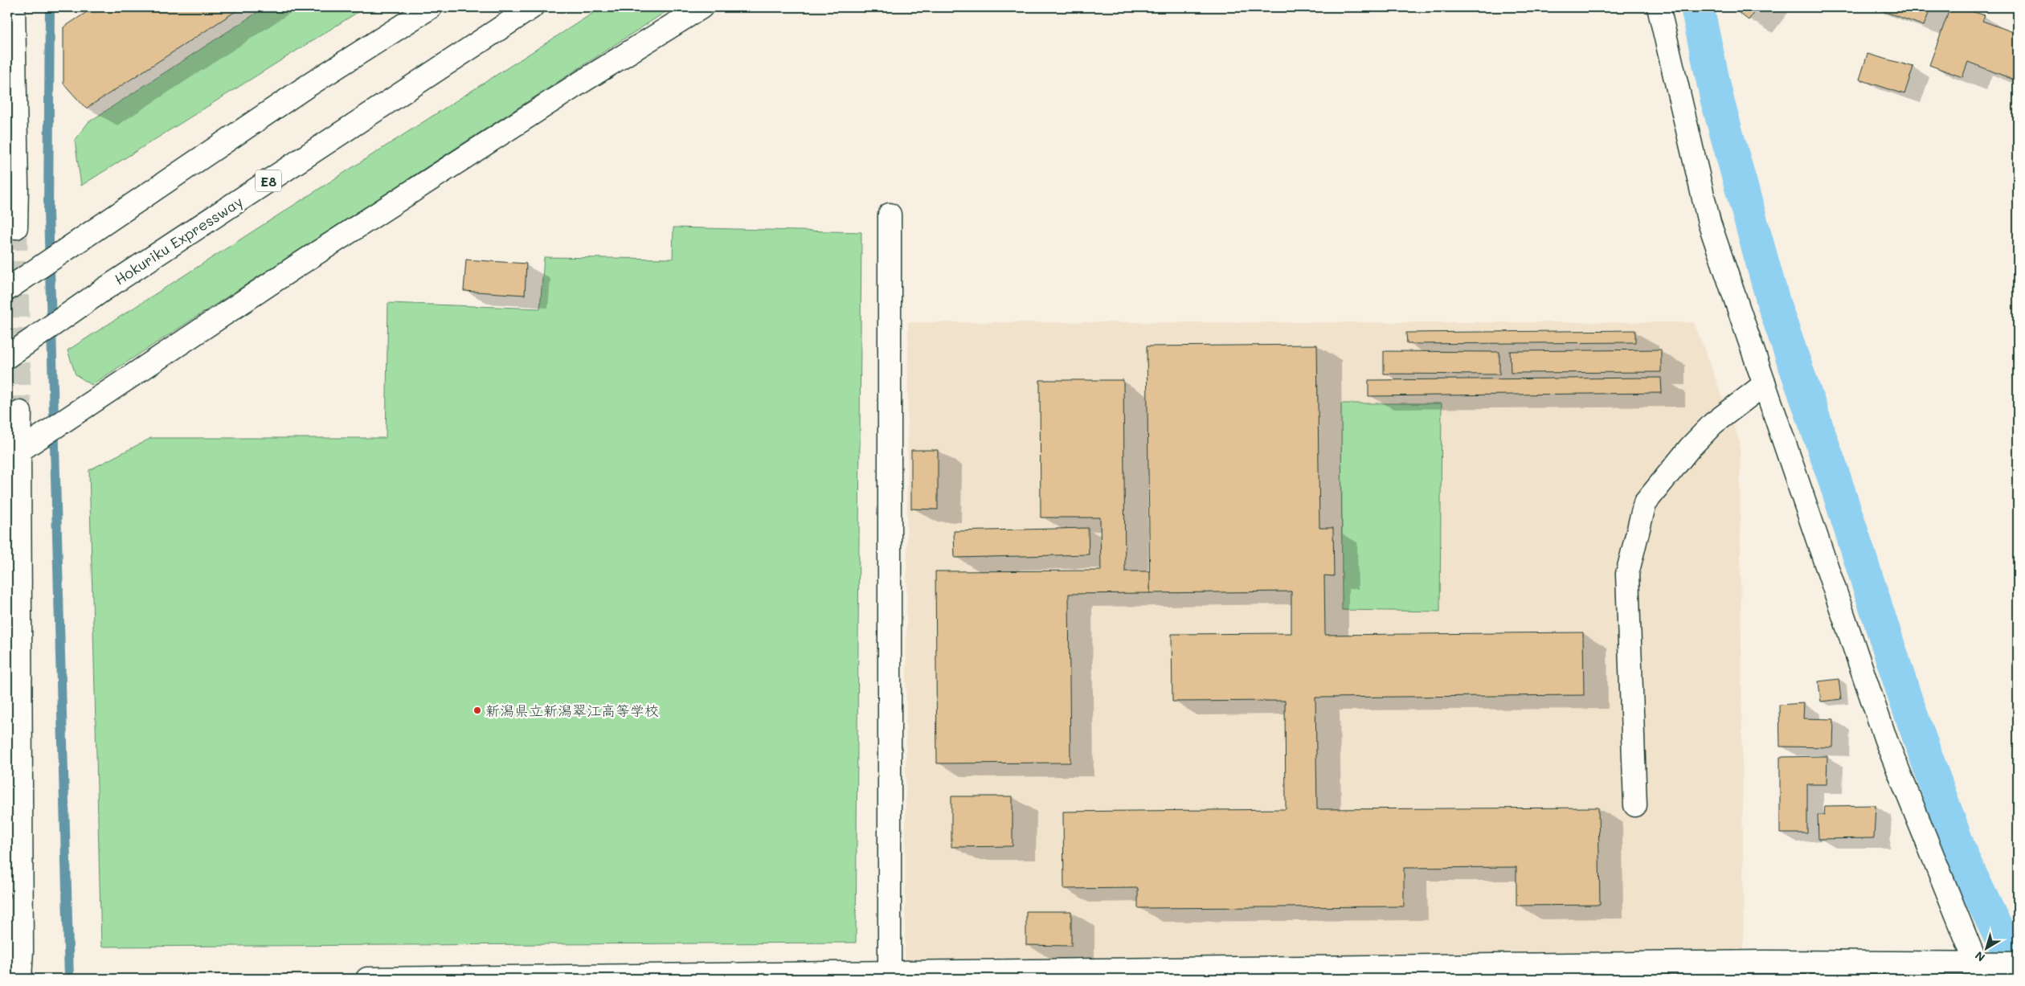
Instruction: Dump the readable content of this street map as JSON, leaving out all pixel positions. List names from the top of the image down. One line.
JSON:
{"streets":{"main road":["E8","Hokuriku Expressway"]},"places":["新潟県立新潟翠江高等学校"],"north":"bottom left"}
